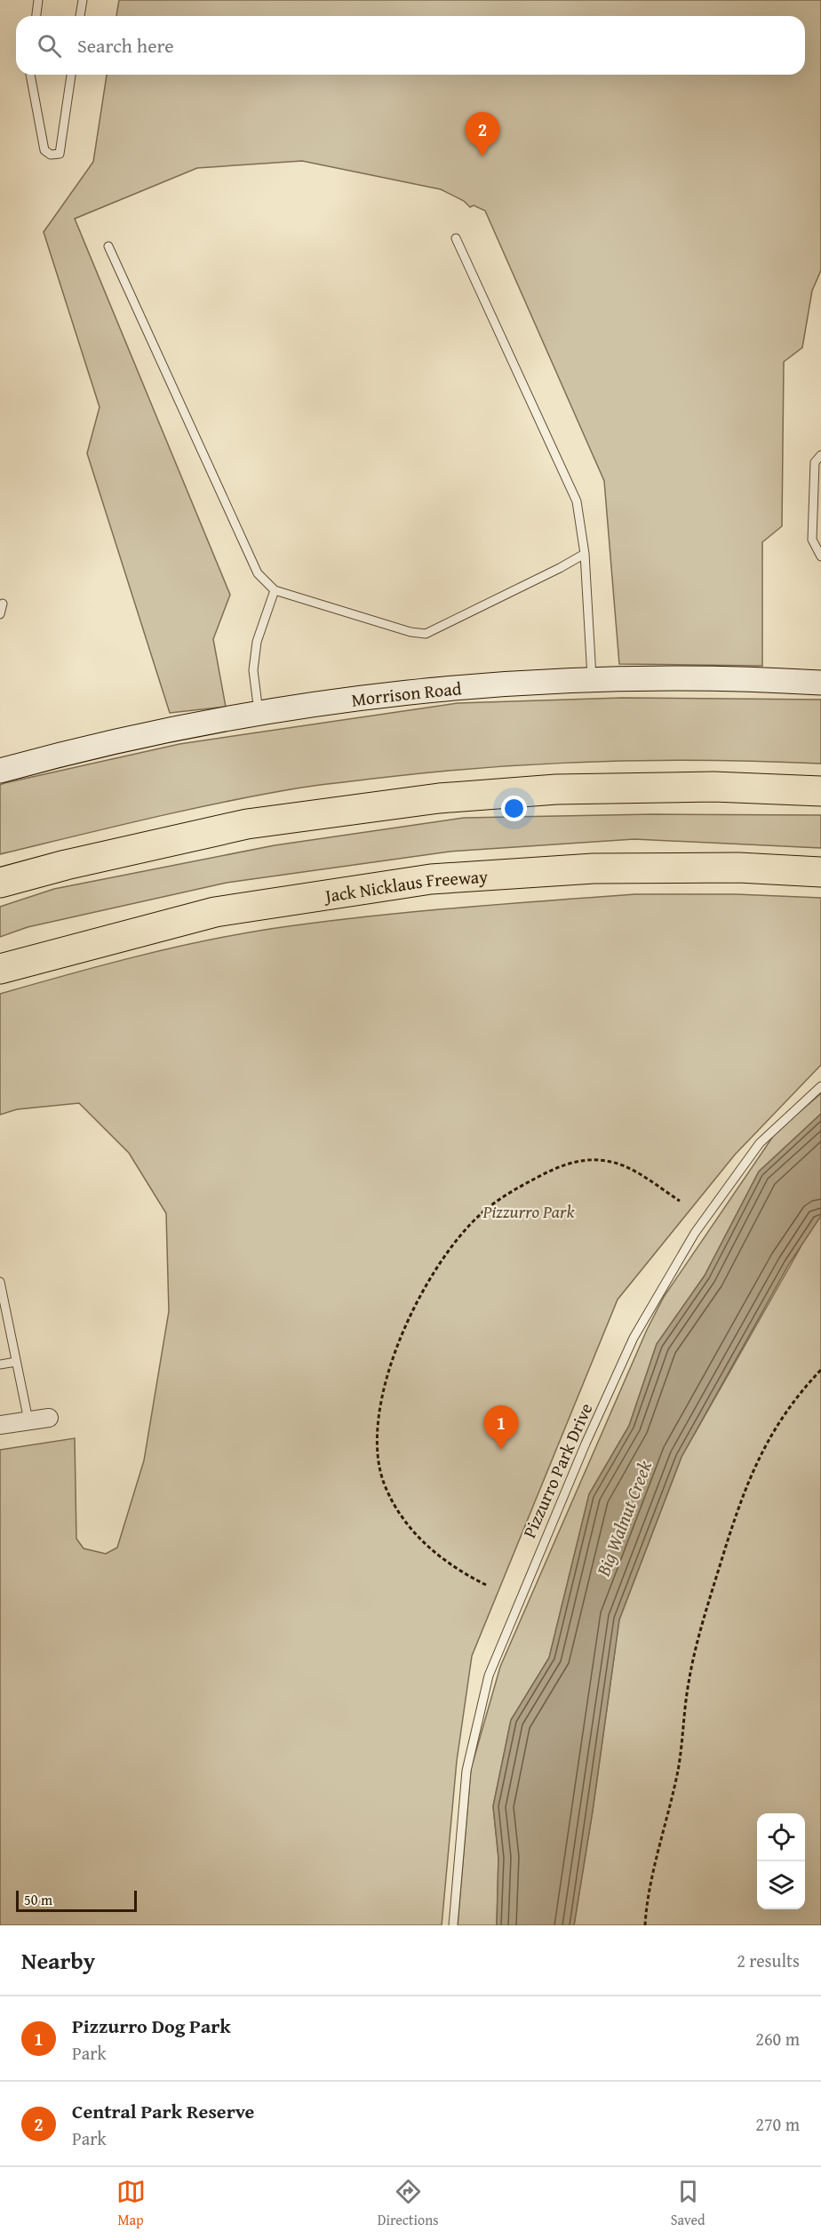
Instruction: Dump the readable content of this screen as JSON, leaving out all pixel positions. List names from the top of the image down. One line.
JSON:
{"streets":{"highway":["Jack Nicklaus Freeway"],"street":["Morrison Road"],"lane":["Pizzurro Park Drive"]},"water":["Big Walnut Creek"],"parks":["Pizzurro Park"],"scale_bar":"50 m","page":{"search":"Search here","pins":["2","1"],"scale":"50 m","heading":["Nearby","2 results"],"list":[{"mark":"1","name":"Pizzurro Dog Park","note":"Park","value":"260 m"},{"mark":"2","name":"Central Park Reserve","note":"Park","value":"270 m"}],"nav":["Map","Directions","Saved"]}}
